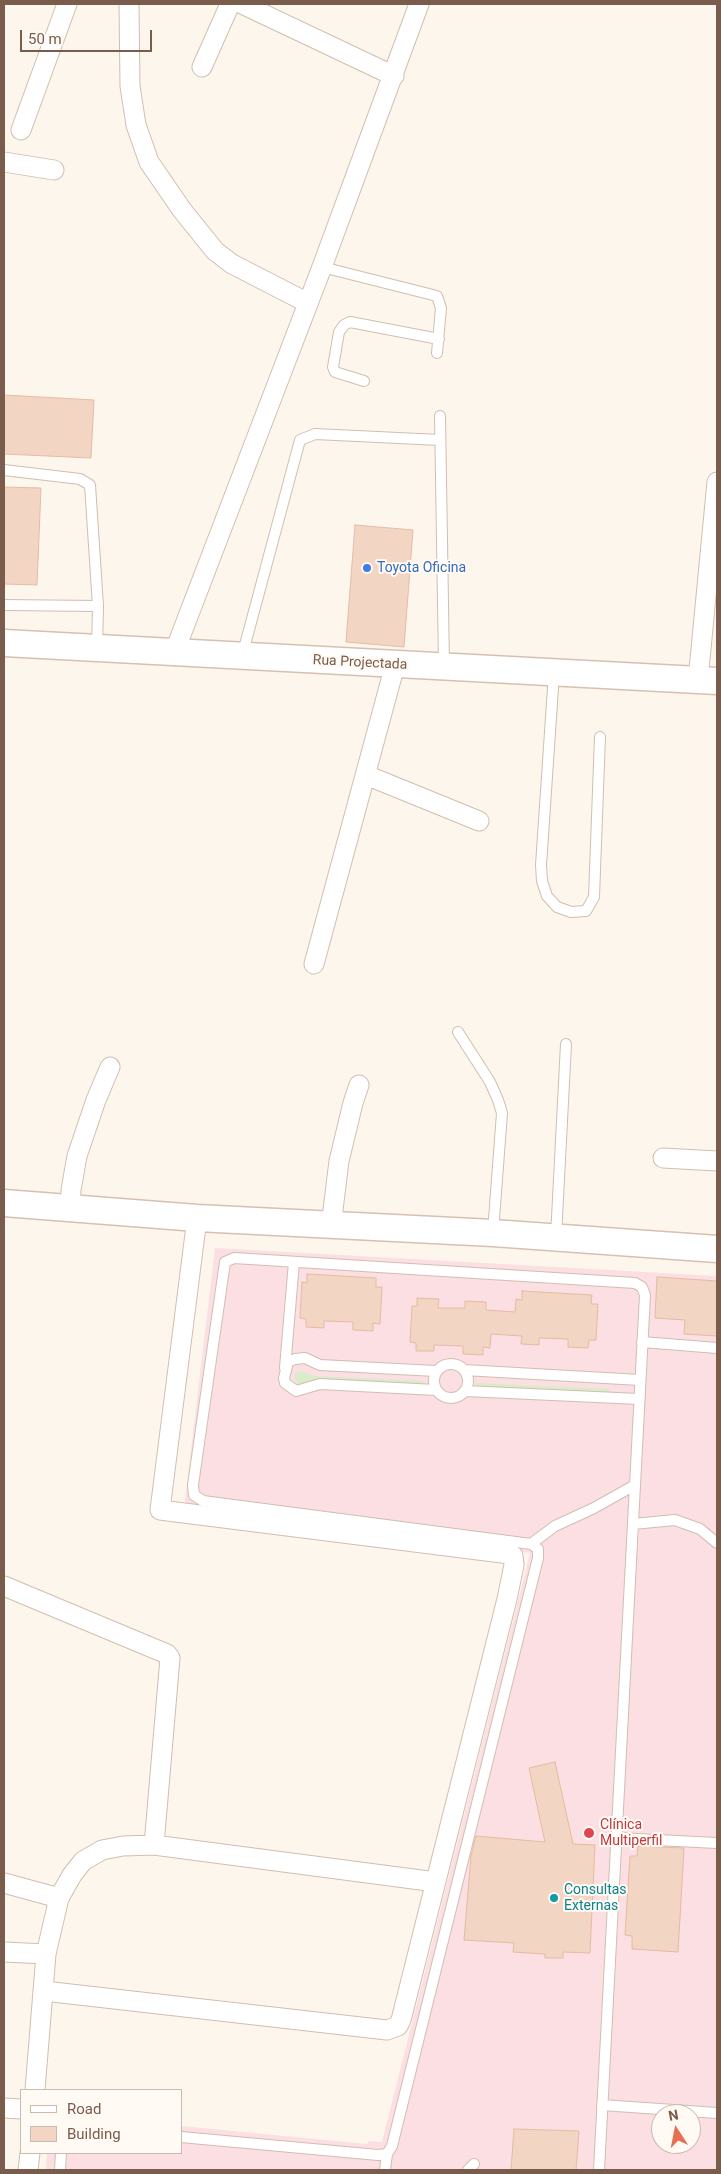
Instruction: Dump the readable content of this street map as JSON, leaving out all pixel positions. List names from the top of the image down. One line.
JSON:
{"streets":{"street":["Rua Projectada"]},"places":["Toyota Oficina","Clínica Multiperfil","Consultas Externas"],"legend":["Road","Building"],"scale_bar":"50 m","north":"top"}
